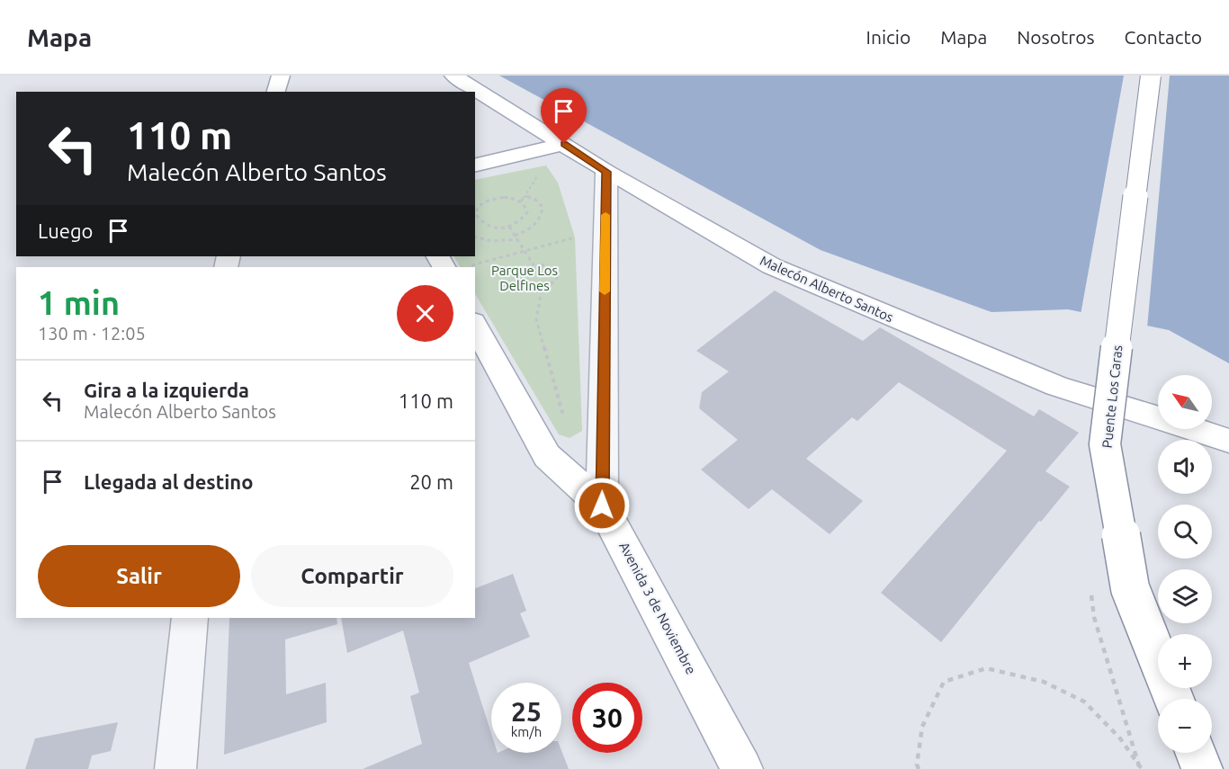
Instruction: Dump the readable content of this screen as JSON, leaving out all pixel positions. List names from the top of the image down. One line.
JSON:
{"streets":{"main road":["Malecón Alberto Santos","Puente Los Caras","Avenida 3 de Noviembre"]},"parks":["Parque Los Delfines"],"north":"top left","page":{"header":"Mapa","nav":["Inicio","Mapa","Nosotros","Contacto"],"turn":["110 m","Malecón Alberto Santos"],"then":"Luego","heading":["1 min","130 m · 12:05"],"list":[{"name":"Gira a la izquierda","note":"Malecón Alberto Santos","value":"110 m"},{"name":"Llegada al destino","value":"20 m"}],"map_buttons":["+","−"],"buttons":["Salir","Compartir"],"speed":"25 km/h","limit":"30"}}
